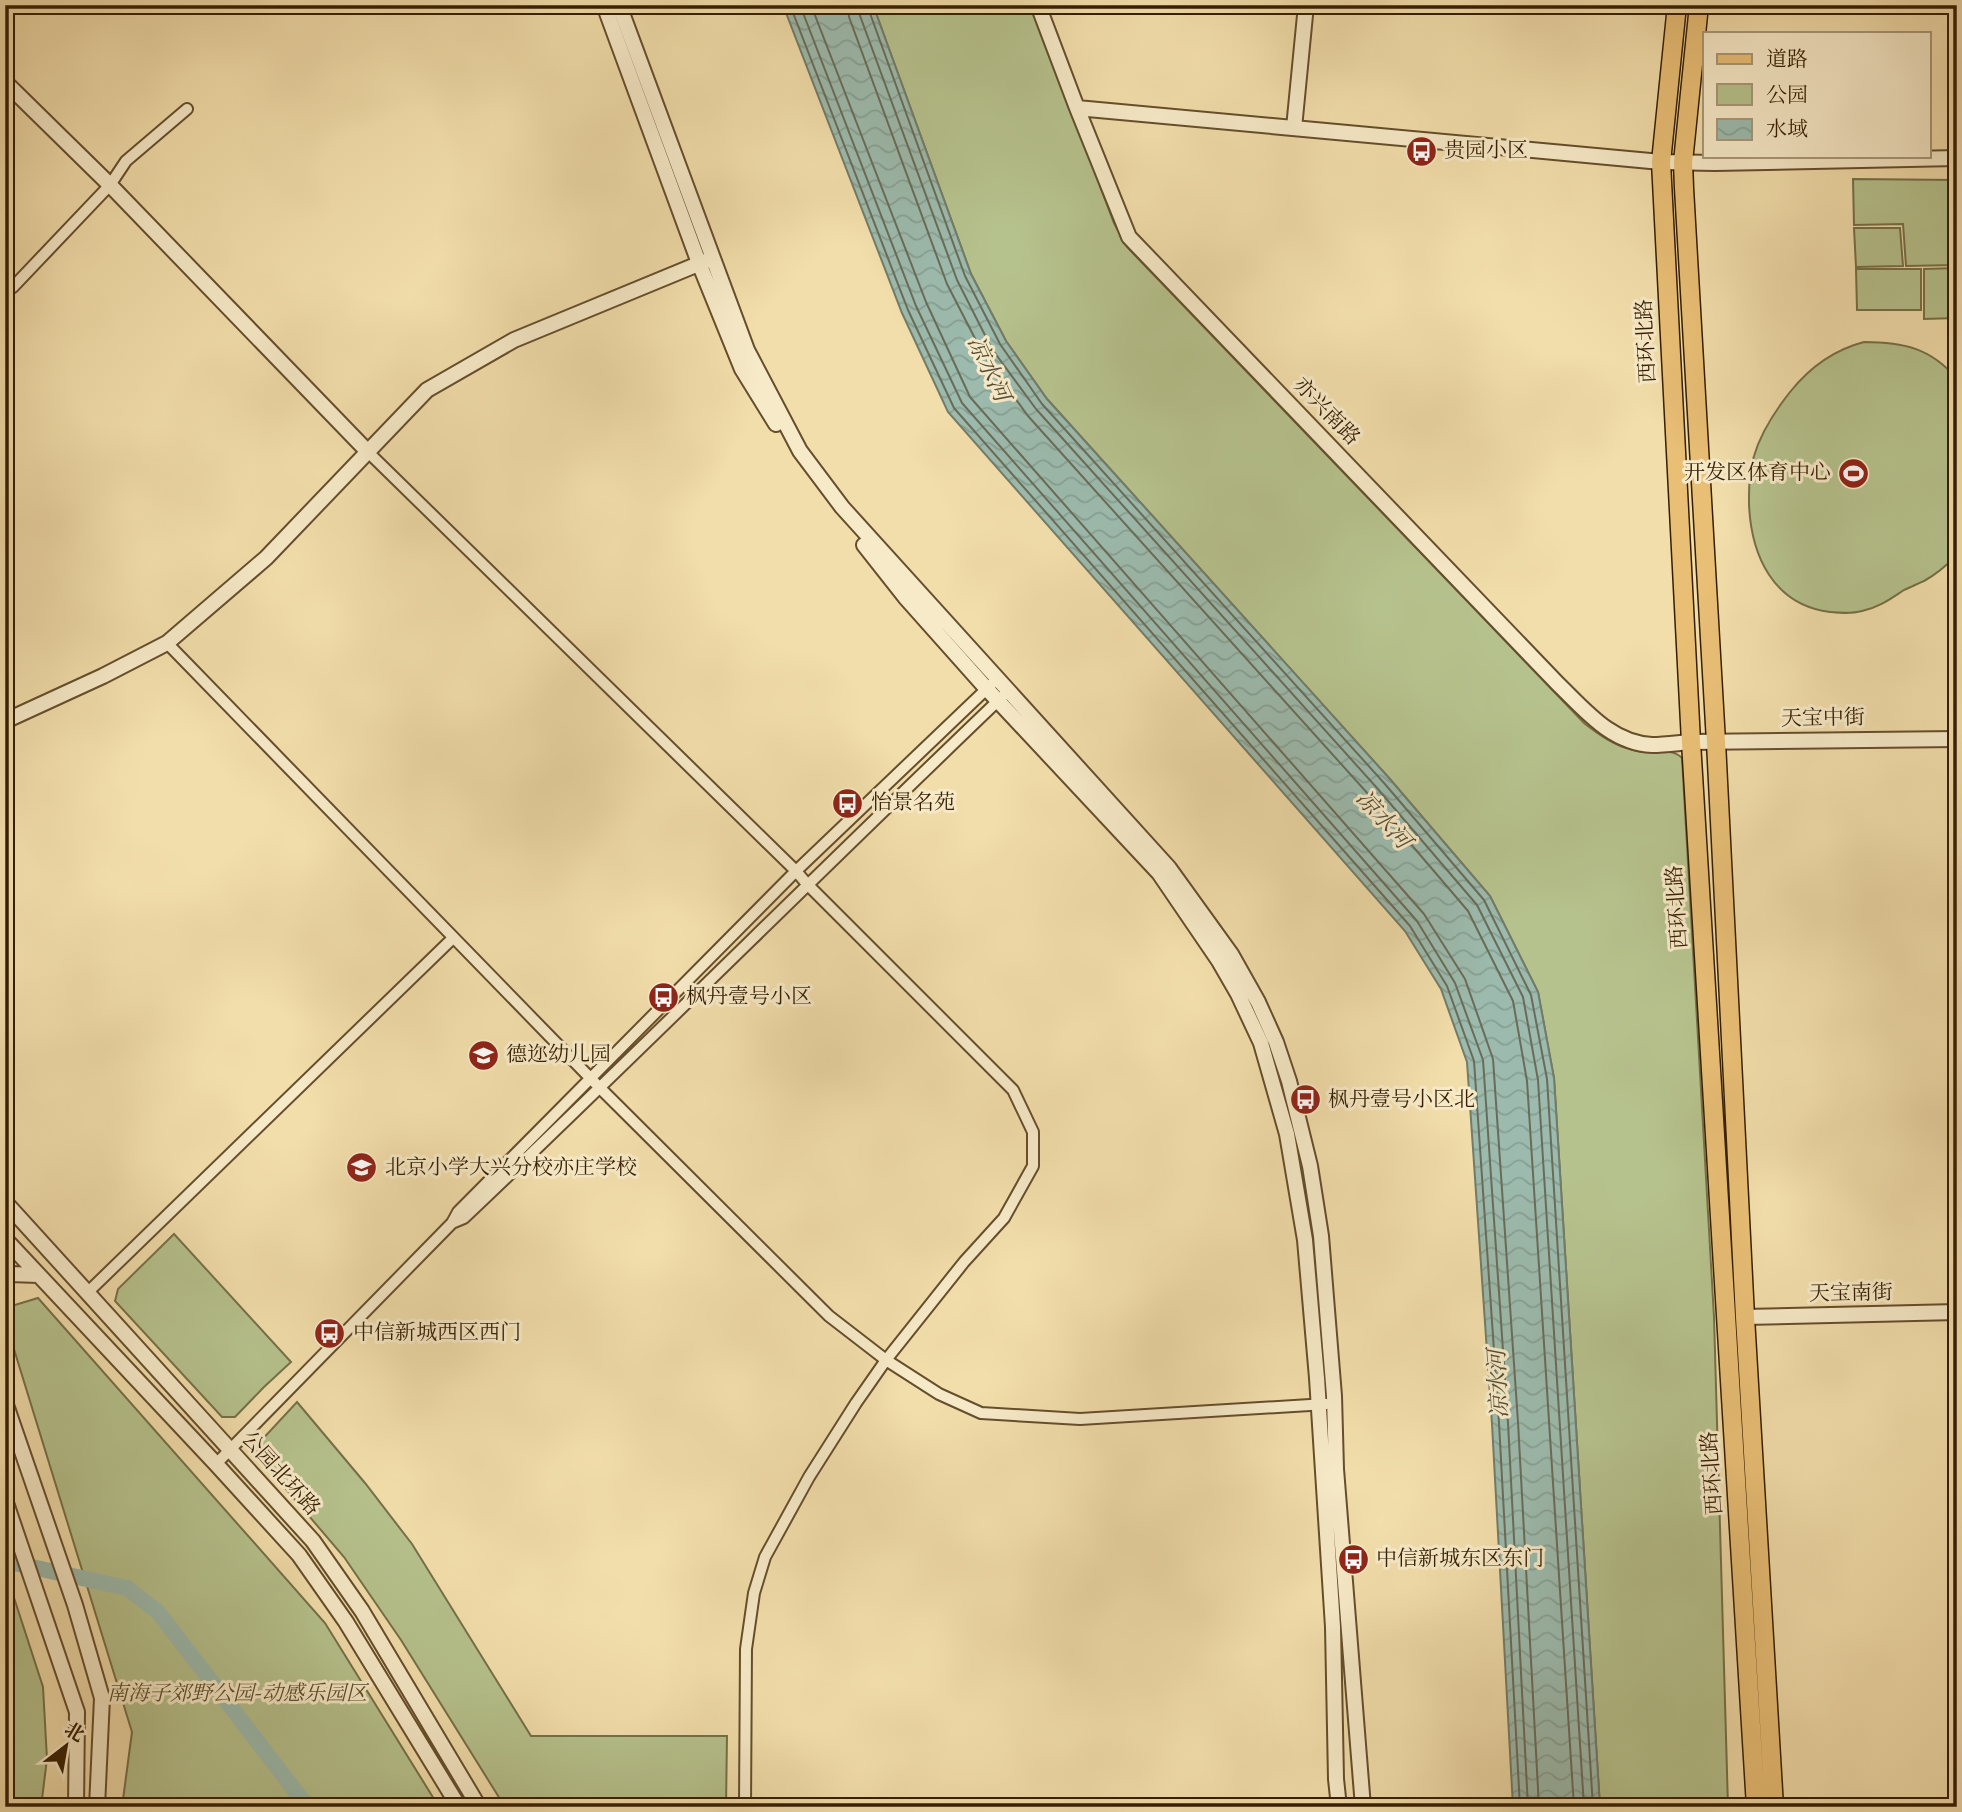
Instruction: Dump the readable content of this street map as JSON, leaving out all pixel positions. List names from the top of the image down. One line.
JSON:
{"streets":{"main road":["西环北路"],"street":["亦兴南路","天宝中街","天宝南街","公园北环路"]},"crossings":[["西环北路","亦兴南路"],["西环北路","天宝中街"],["西环北路","天宝南街"],["亦兴南路","天宝中街"]],"water":["凉水河"],"parks":["南海子郊野公园-动感乐园区"],"places":{"bus stop":["贵园小区","怡景名苑","枫丹壹号小区","枫丹壹号小区北","中信新城西区西门","中信新城东区东门"],"sports":["开发区体育中心"],"school or university":["德迩幼儿园","北京小学大兴分校亦庄学校"]},"legend":["道路","公园","水域"],"north":"top right"}
